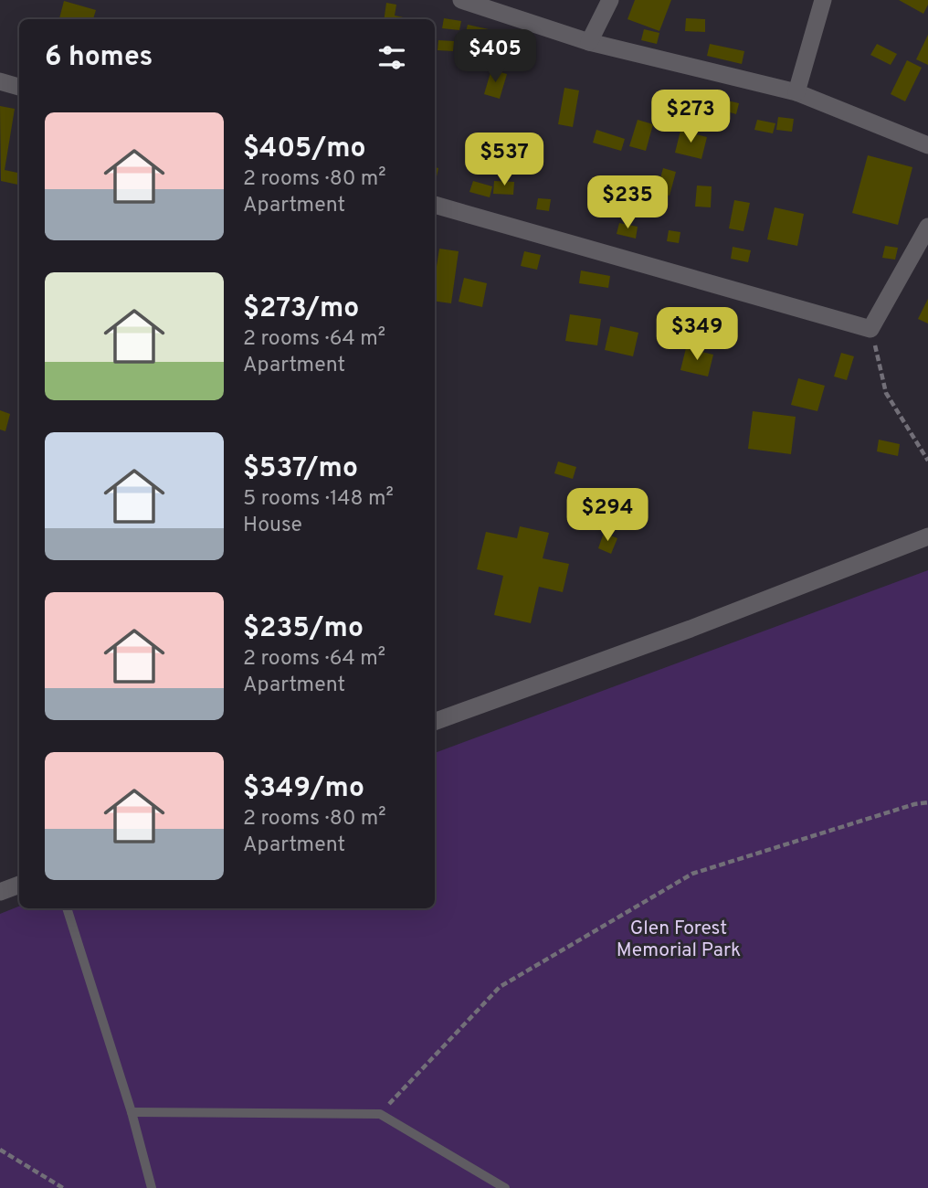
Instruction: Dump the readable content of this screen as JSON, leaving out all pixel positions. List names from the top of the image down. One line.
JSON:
{"parks":["Glen Forest Memorial Park"],"page":{"heading":"6 homes","price":["$405","$273","$537","$235","$349","$294"],"list":[{"name":"$405/mo","note":"2 rooms · 80 m² · Apartment"},{"name":"$273/mo","note":"2 rooms · 64 m² · Apartment"},{"name":"$537/mo","note":"5 rooms · 148 m² · House"},{"name":"$235/mo","note":"2 rooms · 64 m² · Apartment"},{"name":"$349/mo","note":"2 rooms · 80 m² · Apartment"}]}}
